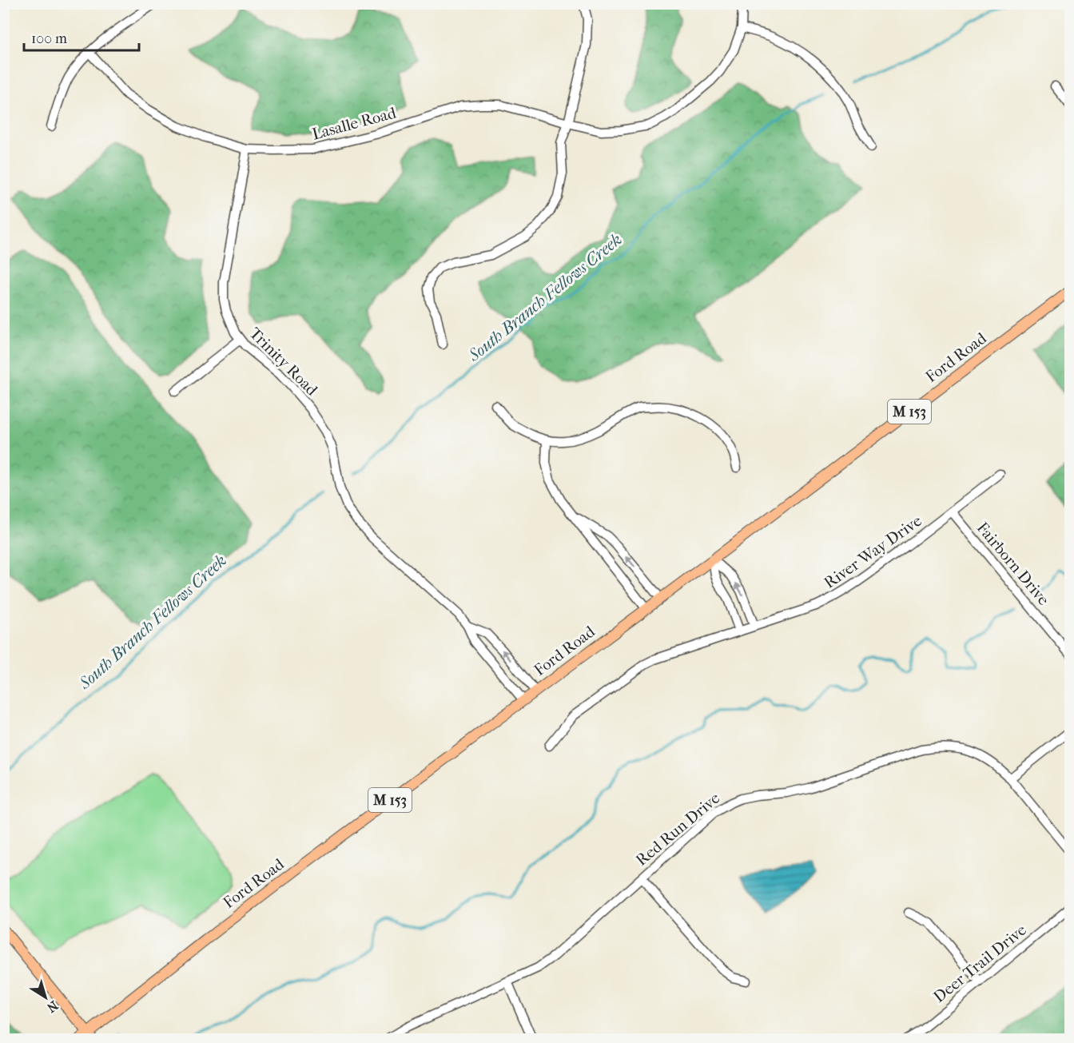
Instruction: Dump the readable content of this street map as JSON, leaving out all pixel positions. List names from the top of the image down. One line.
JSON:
{"streets":{"main road":["Ford Road","M 153"],"street":["Lasalle Road","Trinity Road","River Way Drive","Fairborn Drive","Red Run Drive","Deer Trail Drive"]},"crossings":[["Lasalle Road","Trinity Road"],["Ford Road","Trinity Road"],["River Way Drive","Fairborn Drive"]],"water":["South Branch Fellows Creek"],"scale_bar":"100 m","north":"bottom right"}
